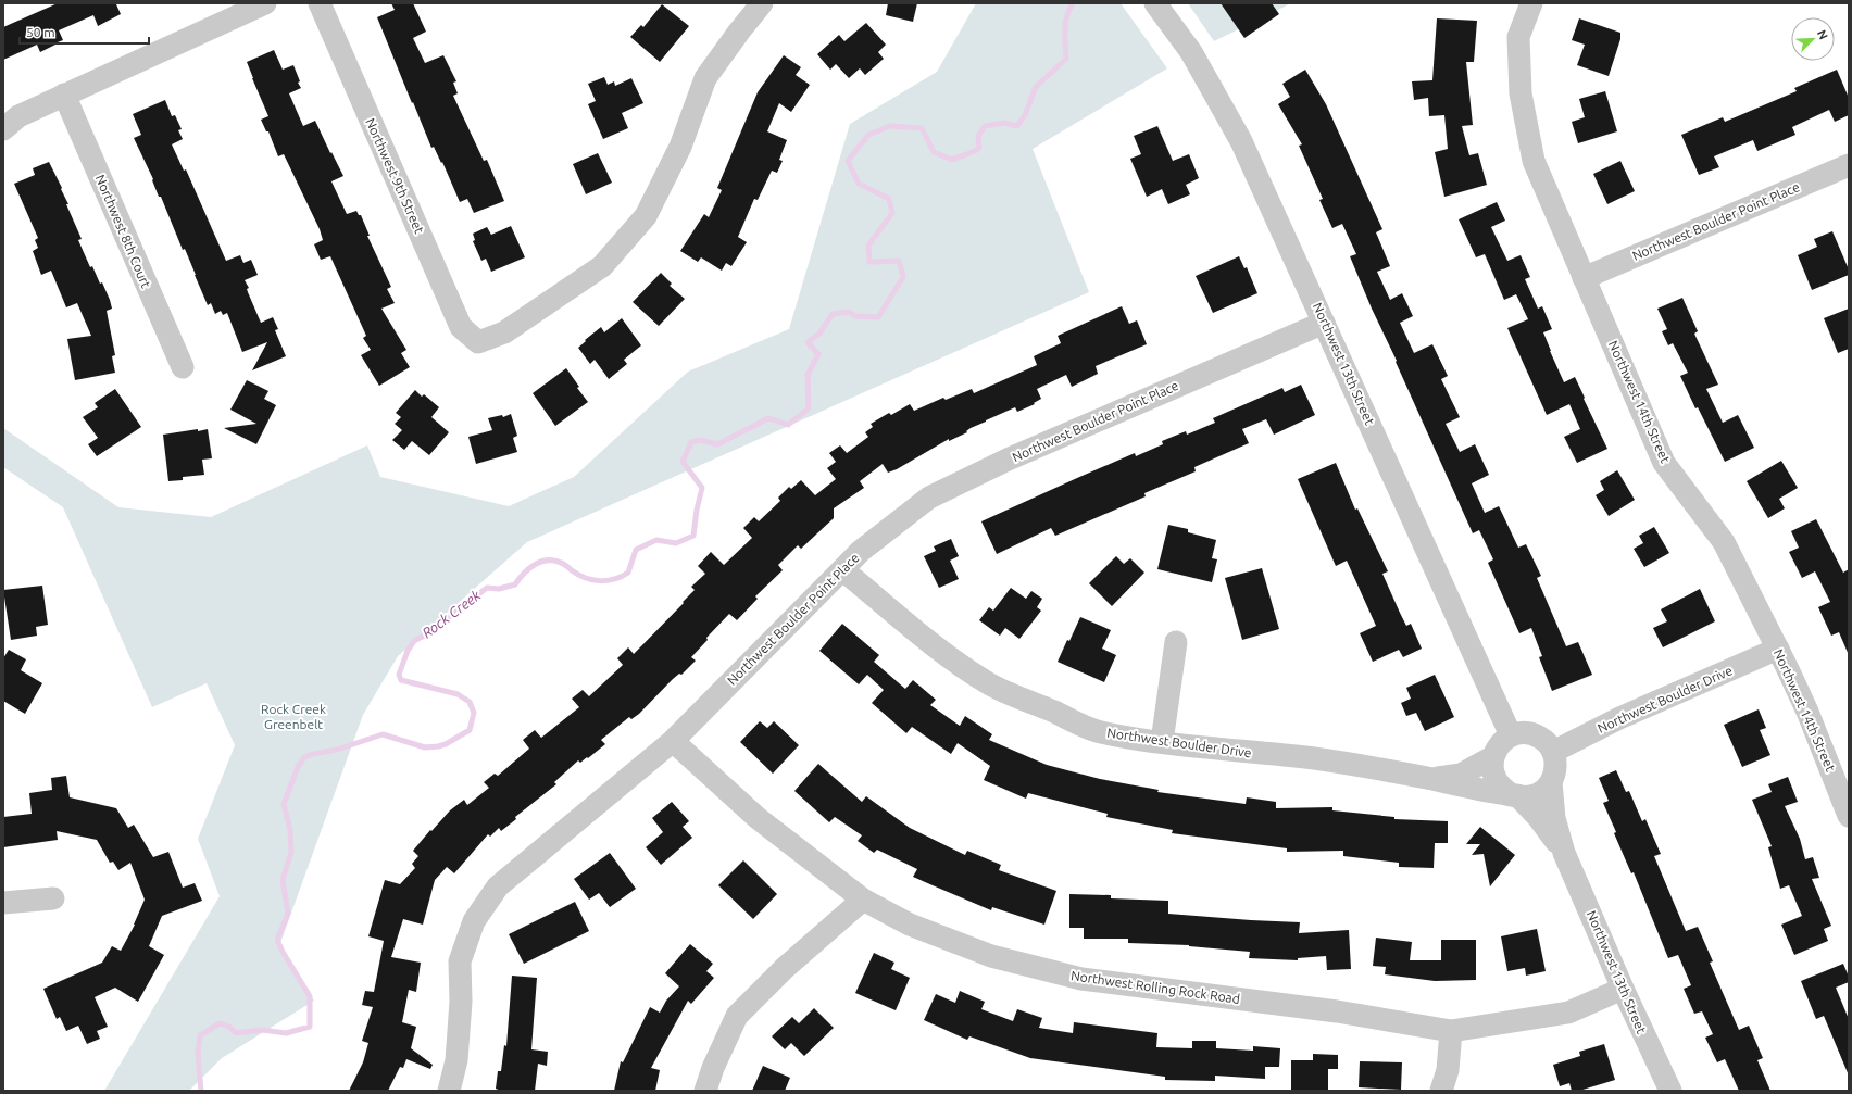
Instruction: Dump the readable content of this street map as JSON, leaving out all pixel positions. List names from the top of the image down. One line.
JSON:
{"streets":{"street":["Northwest 9th Street","Northwest Boulder Point Place","Northwest 8th Court","Northwest 13th Street","Northwest 14th Street","Northwest Boulder Drive","Northwest Rolling Rock Road"]},"crossings":[["Northwest Boulder Point Place","Northwest 13th Street"],["Northwest Boulder Point Place","Northwest 14th Street"],["Northwest Boulder Point Place","Northwest Boulder Drive"],["Northwest Boulder Point Place","Northwest Rolling Rock Road"],["Northwest 13th Street","Northwest Boulder Drive"],["Northwest 13th Street","Northwest Rolling Rock Road"],["Northwest 14th Street","Northwest Boulder Drive"]],"water":["Rock Creek"],"parks":["Rock Creek Greenbelt"],"scale_bar":"50 m","north":"top right"}
